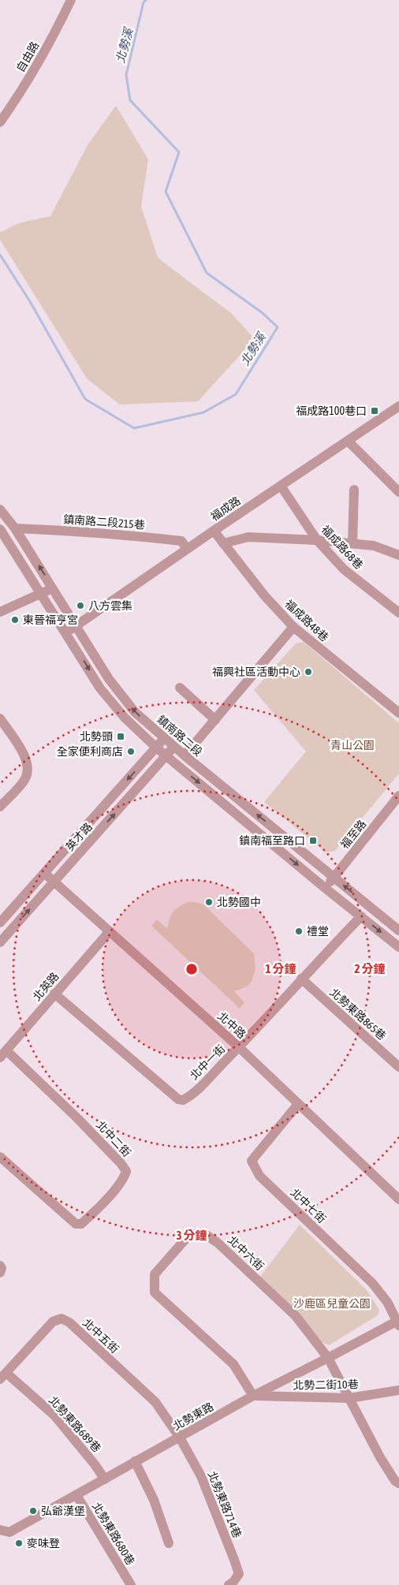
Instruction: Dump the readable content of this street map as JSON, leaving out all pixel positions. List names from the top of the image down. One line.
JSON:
{"streets":{"street":["自由路","福成路","鎮南路二段215巷","福成路68巷","福成路48巷","鎮南路二段","福至路","英才路","北英路","北勢東路865巷","北中路","北中一街","北中二街","北中七街","北中六街","北中五街","北勢二街10巷","北勢東路","北勢東路689巷","北勢東路714巷","北勢東路680巷"]},"crossings":[["福成路","鎮南路二段215巷"],["福成路","福成路68巷"],["福成路","福成路48巷"],["福成路","鎮南路二段"],["鎮南路二段215巷","鎮南路二段"],["鎮南路二段","福至路"],["鎮南路二段","英才路"],["英才路","北中路"],["北英路","北中路"],["北英路","北中一街"],["北英路","北中二街"],["北勢東路865巷","北中一街"],["北中路","北中一街"],["北中路","北中七街"],["北中七街","北勢東路"],["北中六街","北勢二街10巷"],["北中六街","北勢東路"],["北中五街","北勢東路"],["北中五街","北勢東路689巷"],["北中五街","北勢東路714巷"],["北勢二街10巷","北勢東路"],["北勢東路","北勢東路689巷"],["北勢東路","北勢東路714巷"],["北勢東路","北勢東路680巷"]],"water":["北勢溪"],"parks":["青山公園","沙鹿區兒童公園"],"places":{"transit":["福成路100巷口","北勢頭","鎮南福至路口"],"other":["八方雲集","東晉福亨宮","福興社區活動中心","全家便利商店","北勢國中","禮堂","弘爺漢堡","麥味登"]},"rings":["1 分鐘","2 分鐘","3 分鐘"]}
